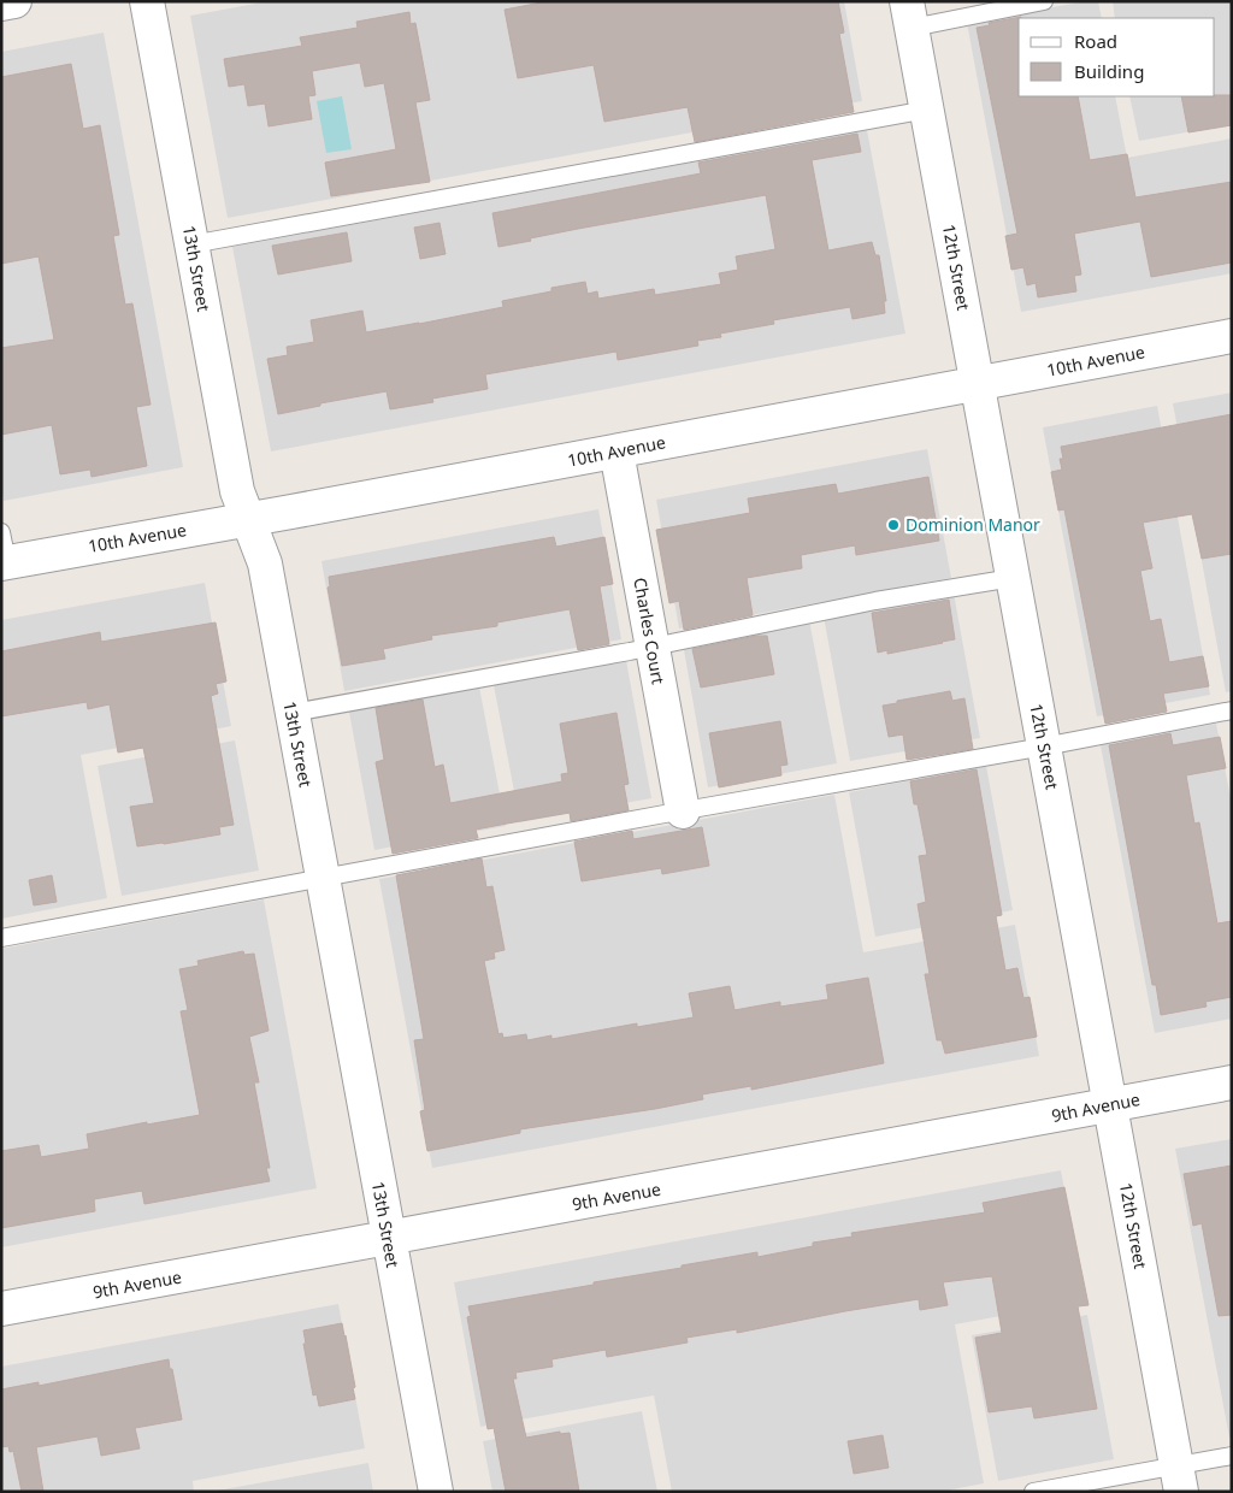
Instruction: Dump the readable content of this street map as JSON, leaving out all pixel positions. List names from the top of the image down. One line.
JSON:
{"streets":{"street":["12th Street","13th Street","10th Avenue","Charles Court","9th Avenue"]},"crossings":[["12th Street","10th Avenue"],["12th Street","9th Avenue"],["13th Street","10th Avenue"],["13th Street","9th Avenue"],["10th Avenue","Charles Court"]],"places":["Dominion Manor"],"legend":["Road","Building"]}
